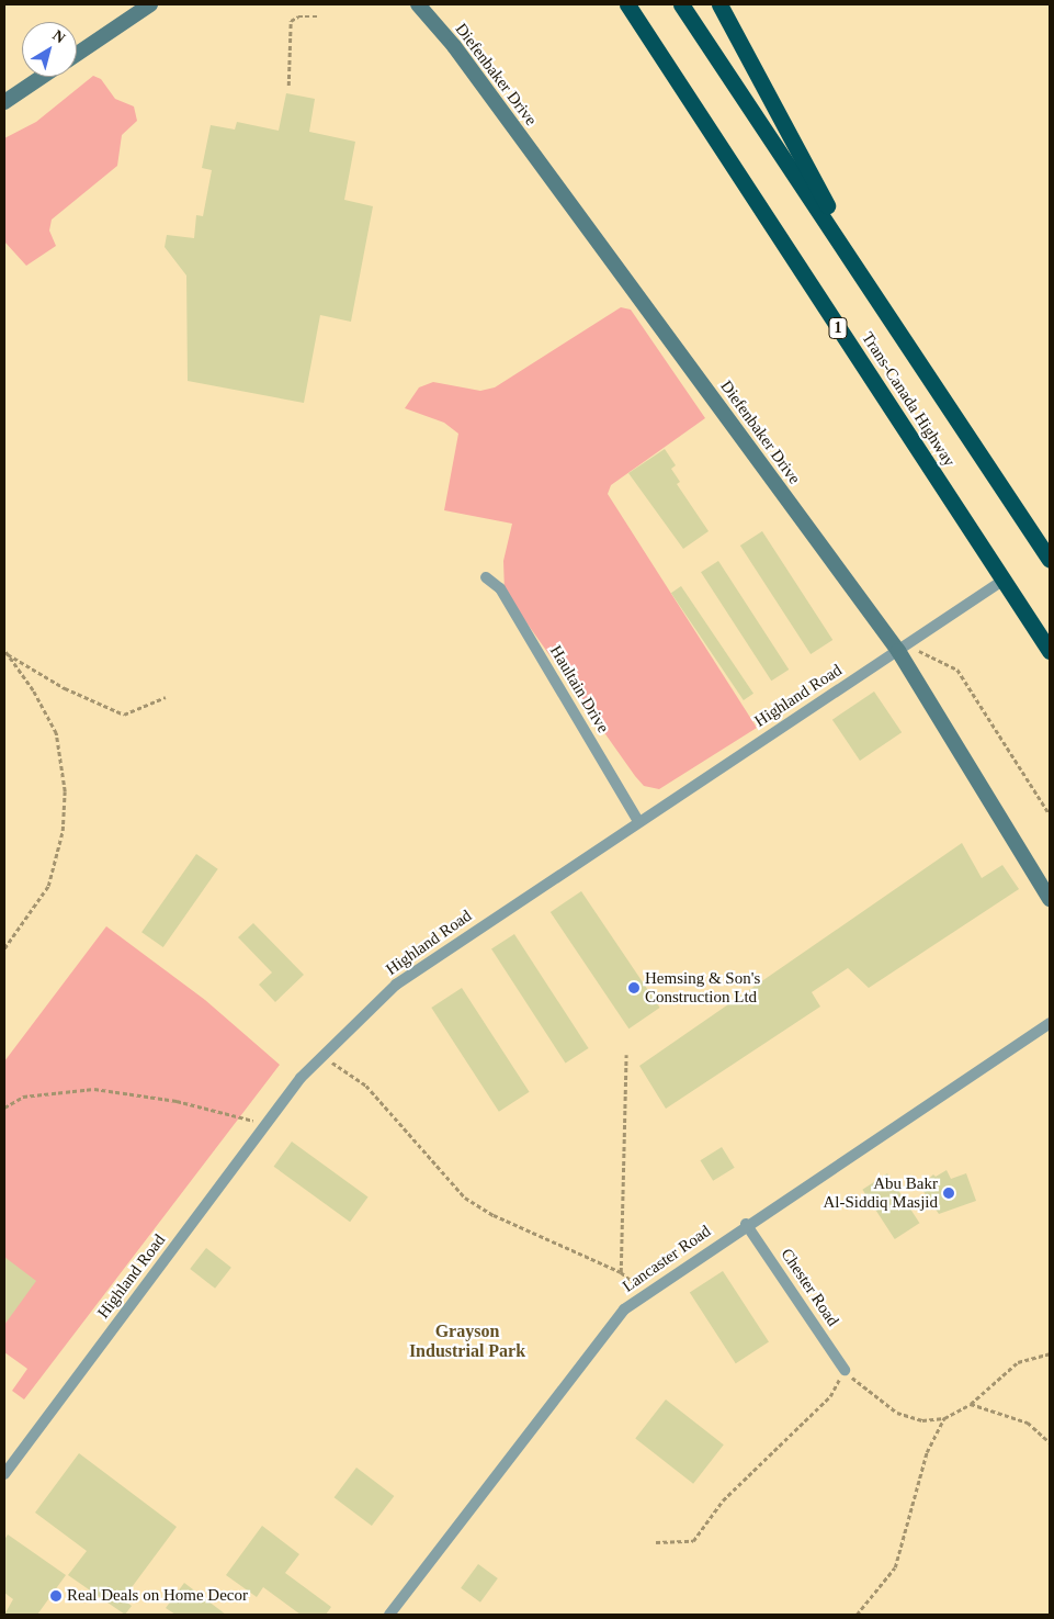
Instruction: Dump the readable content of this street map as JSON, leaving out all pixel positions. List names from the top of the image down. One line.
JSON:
{"streets":{"highway":["1","Trans-Canada Highway"],"street":["Diefenbaker Drive","Haultain Drive","Highland Road","Lancaster Road","Chester Road"]},"crossings":[["Diefenbaker Drive","Highland Road"],["Trans-Canada Highway","Highland Road"],["Haultain Drive","Highland Road"],["Lancaster Road","Chester Road"]],"districts":["Grayson Industrial Park"],"places":["Hemsing & Son's Construction Ltd","Abu Bakr Al-Siddiq Masjid","Real Deals on Home Decor"],"north":"top right"}
